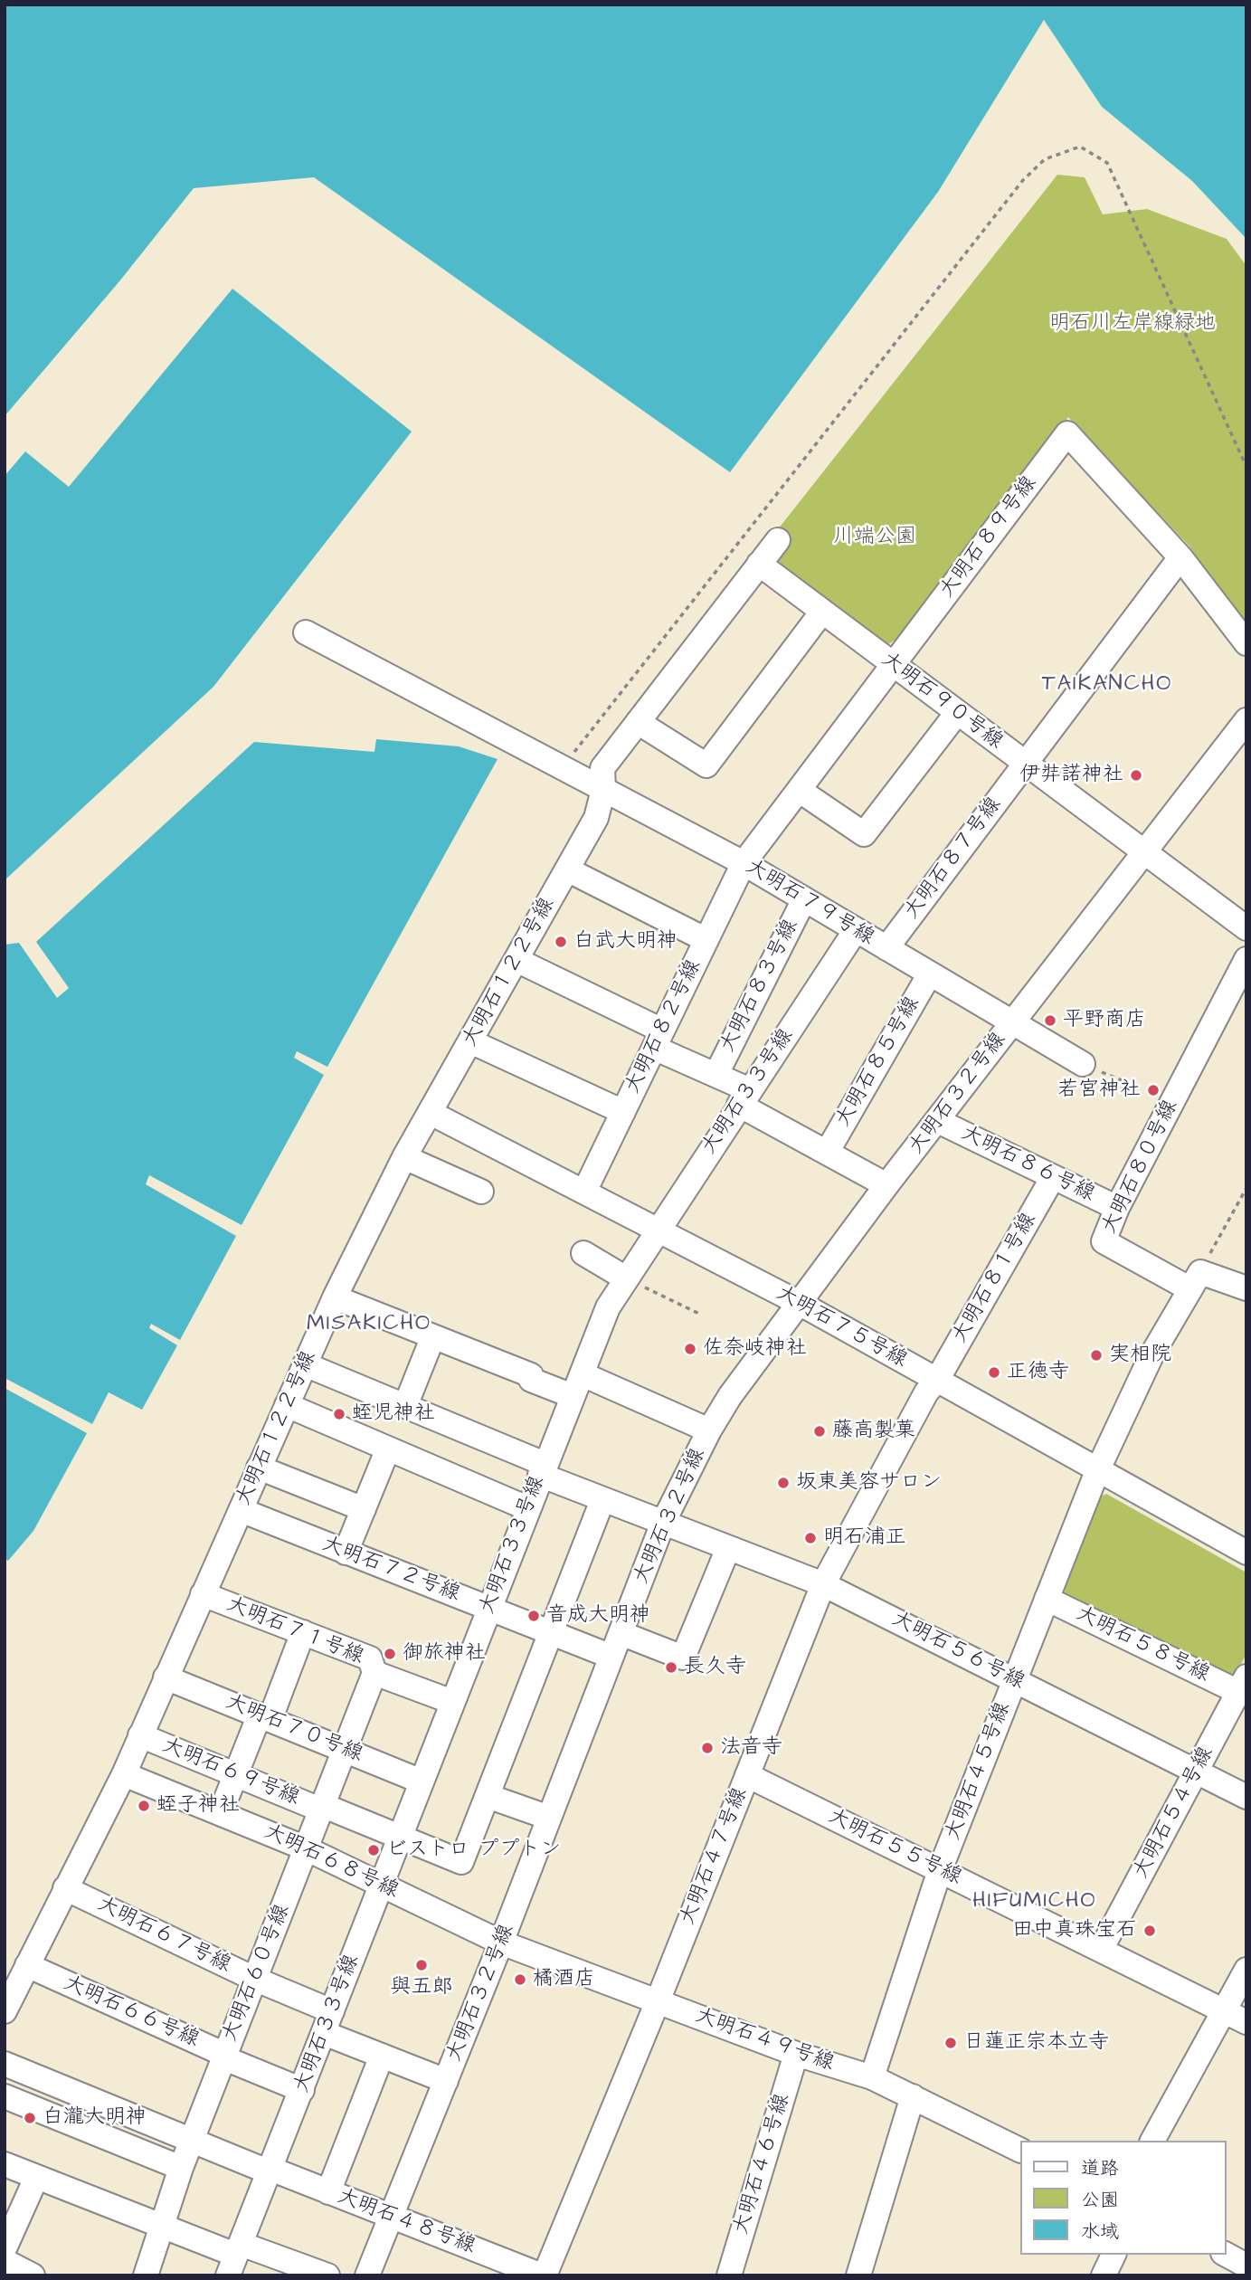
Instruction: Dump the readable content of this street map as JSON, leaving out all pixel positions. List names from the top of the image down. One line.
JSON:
{"streets":{"street":["大明石８９号線","大明石９０号線","大明石８７号線","大明石７９号線","大明石１２２号線","大明石８３号線","大明石８２号線","大明石８５号線","大明石３３号線","大明石３２号線","大明石８６号線","大明石８０号線","大明石８１号線","大明石７５号線","大明石７２号線","大明石７１号線","大明石５８号線","大明石５６号線","大明石７０号線","大明石４５号線","大明石６９号線","大明石５４号線","大明石５５号線","大明石４７号線","大明石６８号線","大明石６７号線","大明石６０号線","大明石６６号線","大明石４９号線","大明石４６号線","大明石４８号線"]},"crossings":[["大明石８９号線","大明石９０号線"],["大明石８９号線","大明石８７号線"],["大明石８９号線","大明石７９号線"],["大明石８９号線","大明石８２号線"],["大明石９０号線","大明石８７号線"],["大明石９０号線","大明石１２２号線"],["大明石９０号線","大明石３２号線"],["大明石８７号線","大明石７９号線"],["大明石７９号線","大明石１２２号線"],["大明石７９号線","大明石８３号線"],["大明石７９号線","大明石８２号線"],["大明石７９号線","大明石８５号線"],["大明石７９号線","大明石３３号線"],["大明石７９号線","大明石３２号線"],["大明石１２２号線","大明石７５号線"],["大明石１２２号線","大明石７２号線"],["大明石１２２号線","大明石７１号線"],["大明石１２２号線","大明石５６号線"],["大明石１２２号線","大明石７０号線"],["大明石１２２号線","大明石６９号線"],["大明石１２２号線","大明石６８号線"],["大明石１２２号線","大明石６７号線"],["大明石１２２号線","大明石６６号線"],["大明石８２号線","大明石７５号線"],["大明石３３号線","大明石７５号線"],["大明石３３号線","大明石７２号線"],["大明石３３号線","大明石７１号線"],["大明石３３号線","大明石５６号線"],["大明石３３号線","大明石７０号線"],["大明石３３号線","大明石６９号線"],["大明石３３号線","大明石６８号線"],["大明石３３号線","大明石６７号線"],["大明石３３号線","大明石６６号線"],["大明石３３号線","大明石４８号線"],["大明石３２号線","大明石８６号線"],["大明石３２号線","大明石７５号線"],["大明石３２号線","大明石７２号線"],["大明石３２号線","大明石５６号線"],["大明石３２号線","大明石６８号線"],["大明石３２号線","大明石６７号線"],["大明石３２号線","大明石４９号線"],["大明石３２号線","大明石４８号線"],["大明石８６号線","大明石８０号線"],["大明石８６号線","大明石８１号線"],["大明石８１号線","大明石７５号線"],["大明石８１号線","大明石４７号線"],["大明石７５号線","大明石４５号線"],["大明石７５号線","大明石４７号線"],["大明石７１号線","大明石６０号線"],["大明石５８号線","大明石４５号線"],["大明石５８号線","大明石５４号線"],["大明石５６号線","大明石４５号線"],["大明石５６号線","大明石５４号線"],["大明石５６号線","大明石４７号線"],["大明石７０号線","大明石６０号線"],["大明石４５号線","大明石５５号線"],["大明石４５号線","大明石４９号線"],["大明石６９号線","大明石６０号線"],["大明石５４号線","大明石５５号線"],["大明石５５号線","大明石４７号線"],["大明石４７号線","大明石４９号線"],["大明石４７号線","大明石４８号線"],["大明石６８号線","大明石６０号線"],["大明石６８号線","大明石４９号線"],["大明石６７号線","大明石６０号線"],["大明石６０号線","大明石６６号線"],["大明石６０号線","大明石４８号線"],["大明石４９号線","大明石４６号線"]],"districts":["TAIKANCHO","MISAKICHO","HIFUMICHO"],"parks":["明石川左岸線緑地","川端公園"],"places":["伊弉諾神社","白武大明神","平野商店","若宮神社","佐奈岐神社","実相院","正徳寺","蛭児神社","藤高製菓","坂東美容サロン","明石浦正","音成大明神","御旅神社","長久寺","法音寺","蛭子神社","ビストロ ププトン","田中真珠宝石","與五郎","橘酒店","日蓮正宗本立寺","白瀧大明神"],"legend":["道路","公園","水域"]}
